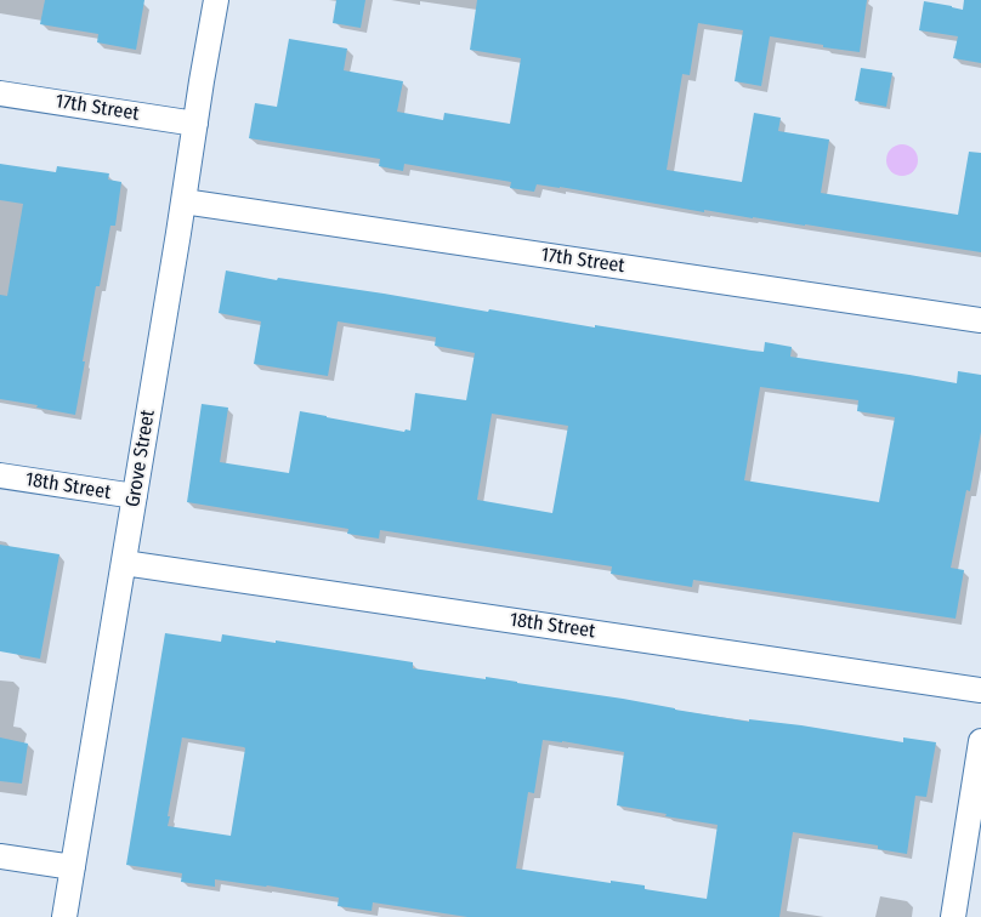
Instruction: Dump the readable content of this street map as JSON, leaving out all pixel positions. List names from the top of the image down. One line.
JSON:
{"streets":{"street":["17th Street","Grove Street","18th Street"]},"crossings":[["17th Street","Grove Street"],["Grove Street","18th Street"]]}
